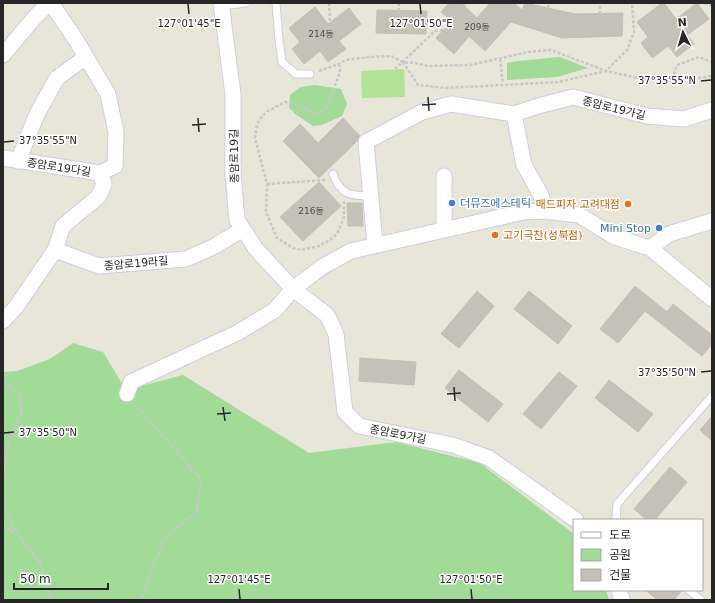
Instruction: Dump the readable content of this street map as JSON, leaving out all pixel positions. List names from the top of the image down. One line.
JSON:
{"streets":{"street":["종암로19가길","종암로19길","종암로19다길","종암로19라길","종암로9가길"]},"crossings":[["종암로19길","종암로19라길"],["종암로19길","종암로9가길"]],"places":["더뮤즈에스테틱","매드피자 고려대점","Mini Stop","고기극찬(성북점)"],"house_numbers":["209동","214동","216동"],"legend":["도로","공원","건물"],"scale_bar":"50 m","north":"top","coordinates":["127°01'45\"E","127°01'50\"E","37°35'55\"N","37°35'50\"N"]}
